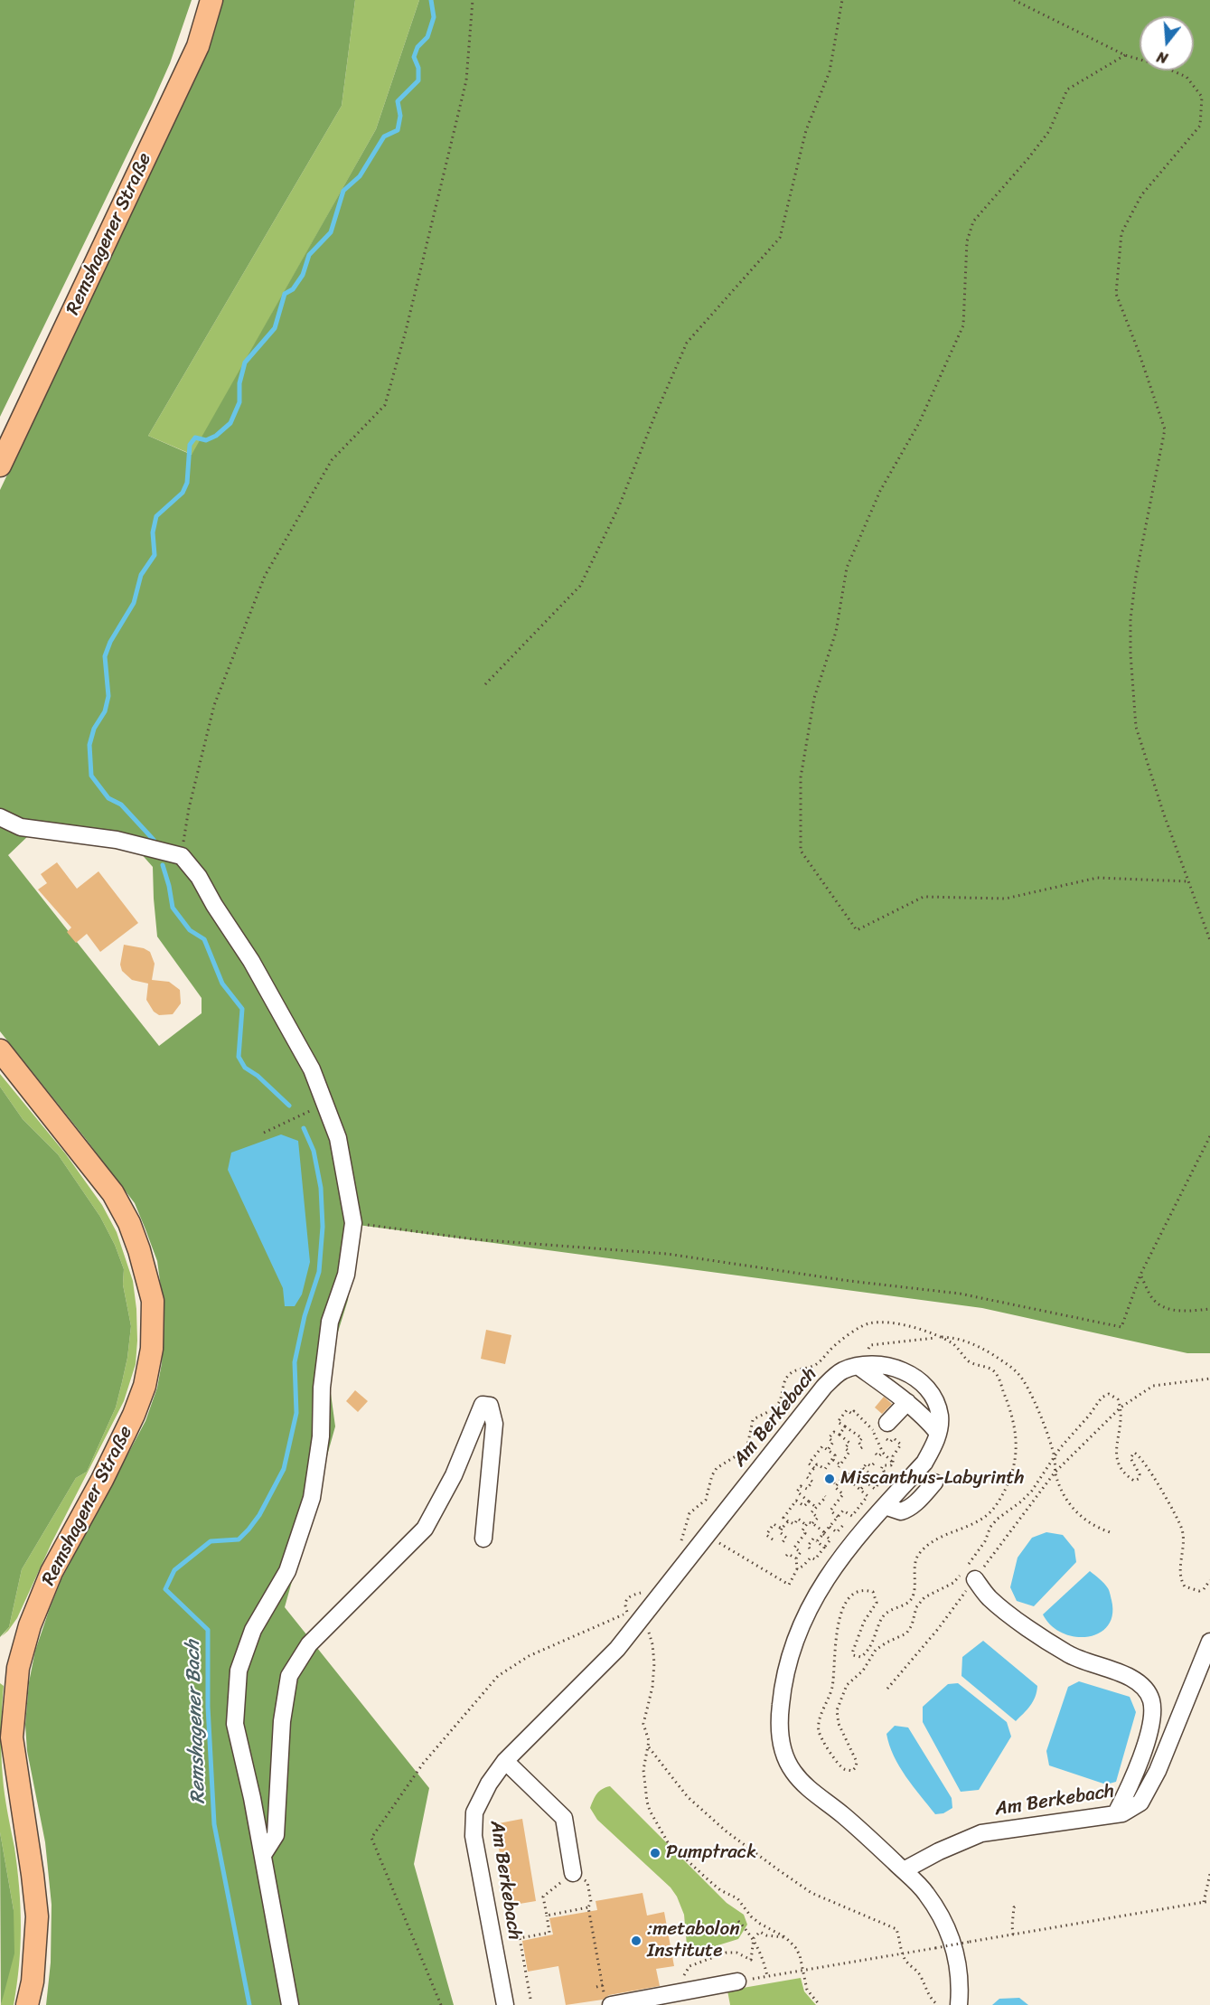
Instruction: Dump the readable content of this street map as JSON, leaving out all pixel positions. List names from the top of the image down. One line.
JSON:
{"streets":{"main road":["Remshagener Straße"],"lane":["Am Berkebach"]},"water":["Remshagener Bach"],"places":["Miscanthus-Labyrinth","Pumptrack",":metabolon Institute"],"north":"bottom"}
